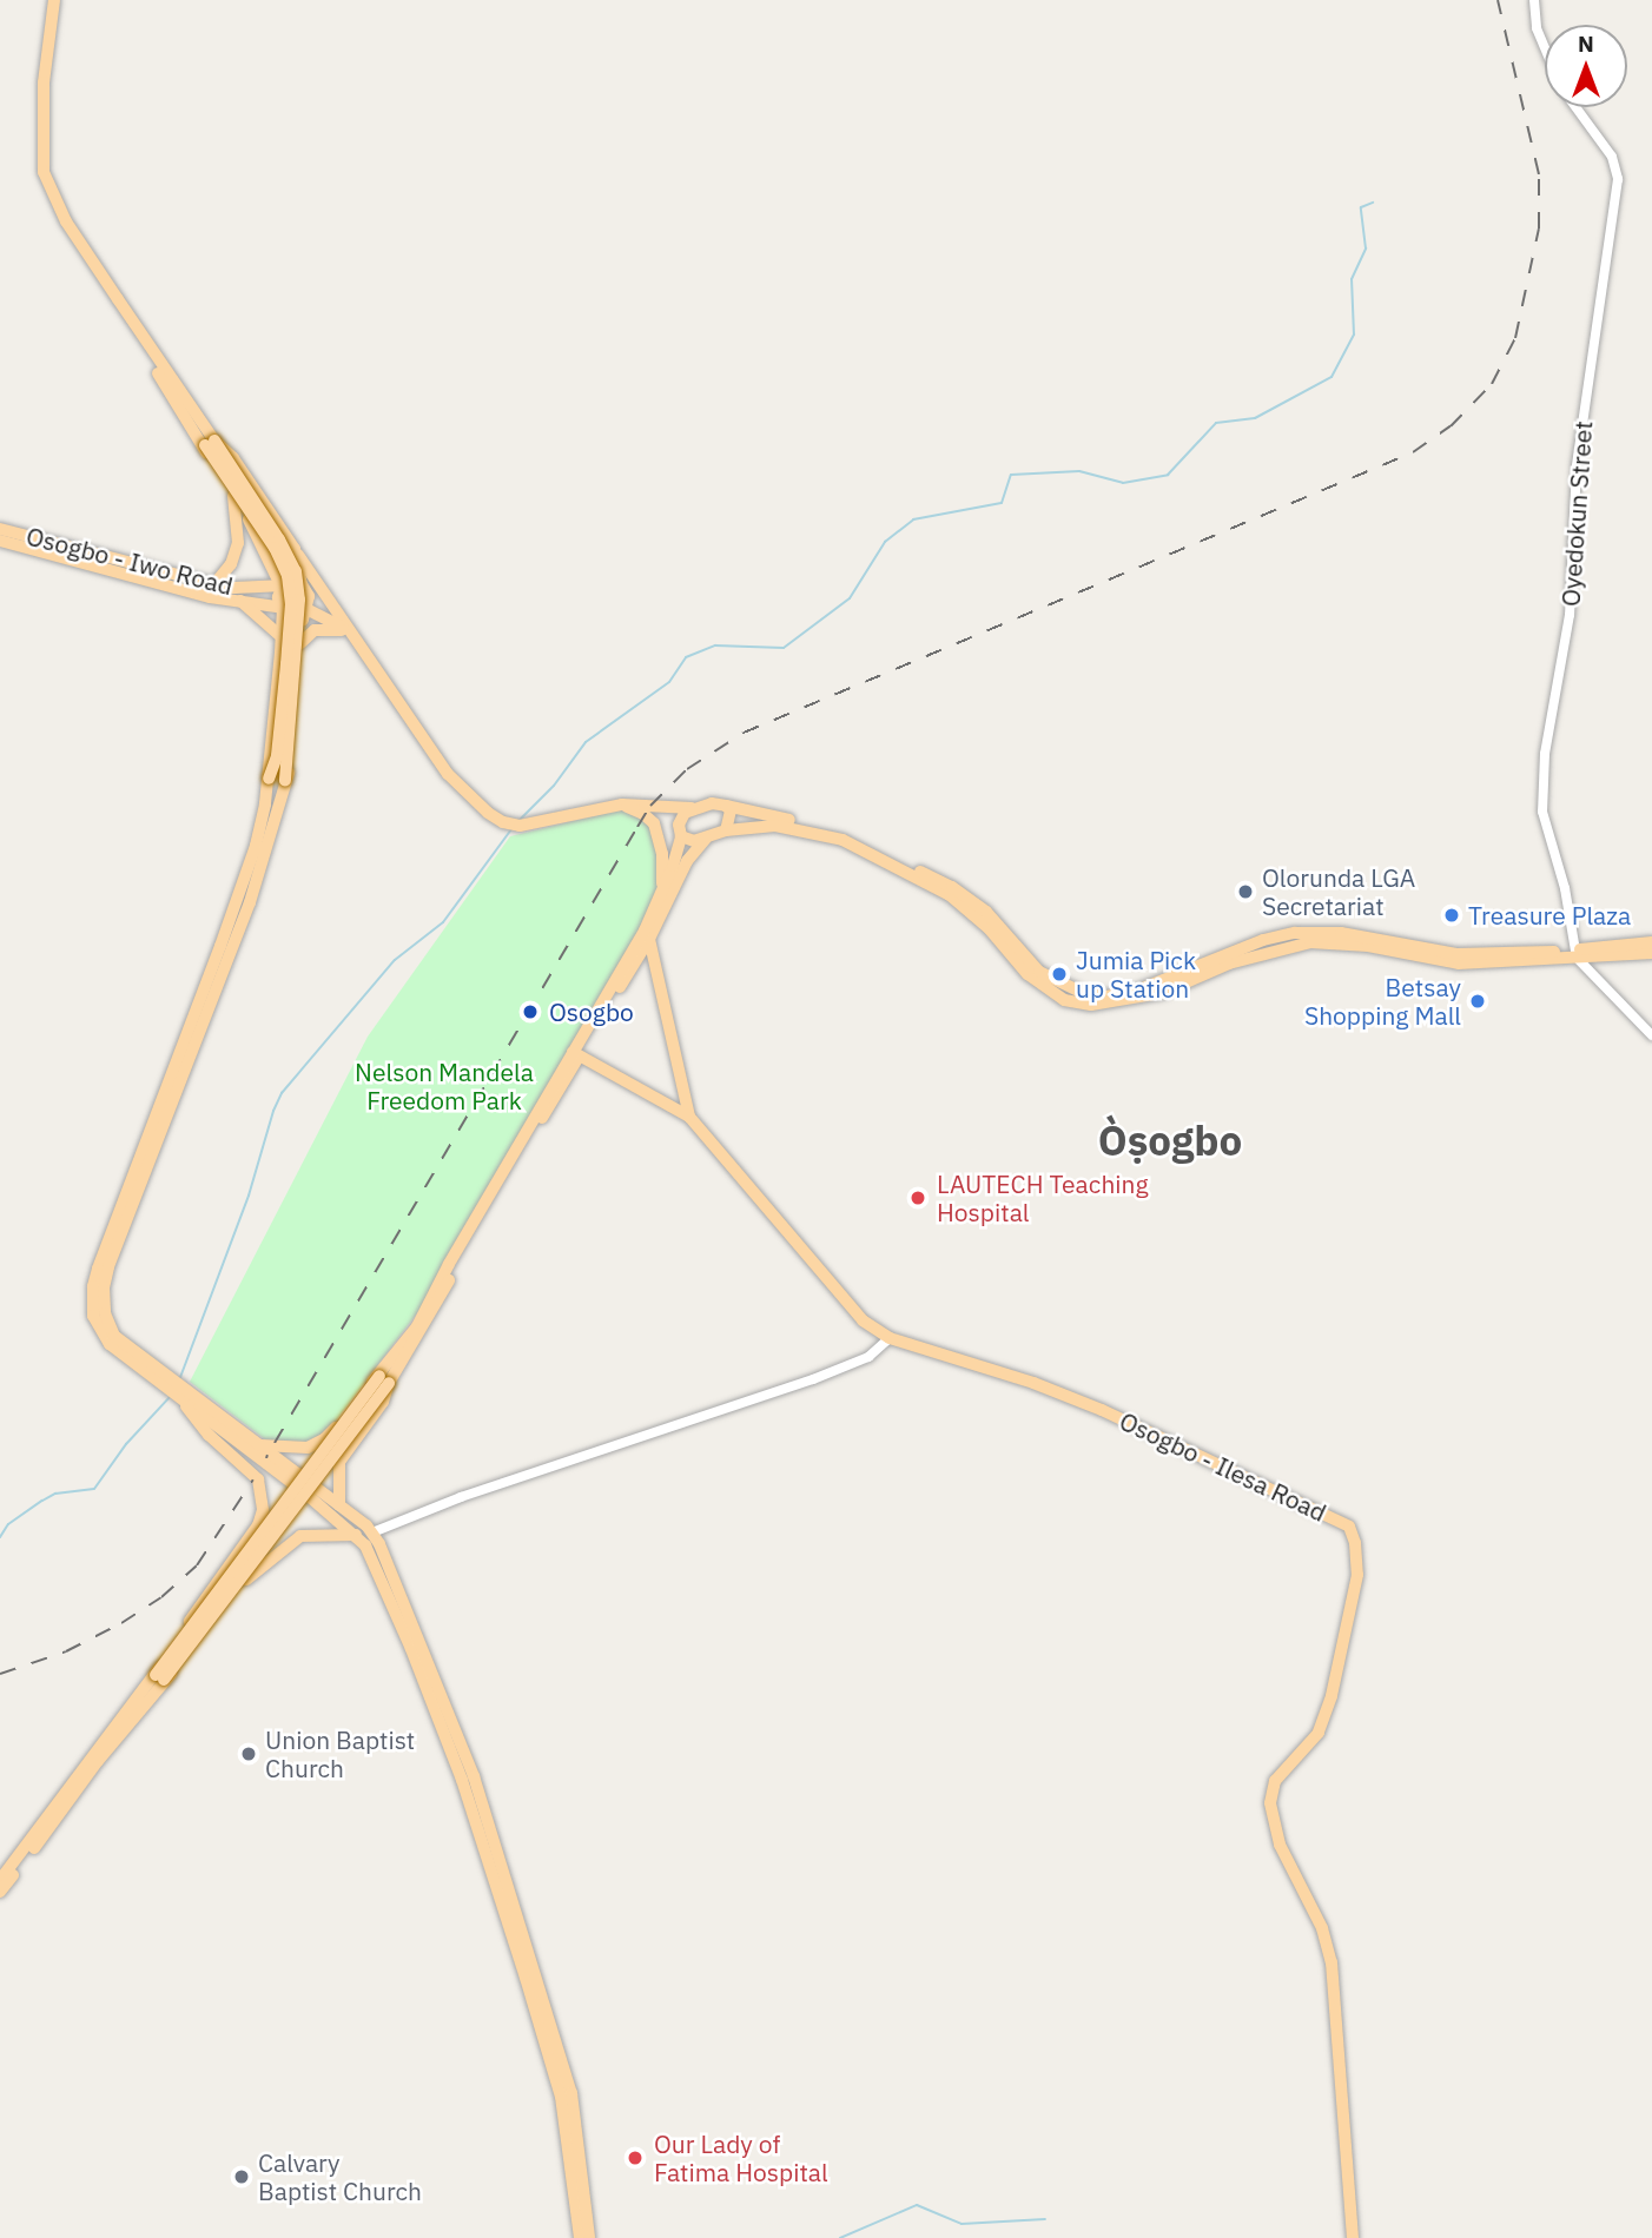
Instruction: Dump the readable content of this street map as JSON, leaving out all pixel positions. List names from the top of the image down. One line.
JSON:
{"streets":{"main road":["Osogbo - Iwo Road","Osogbo - Ilesa Road"],"street":["Oyedokun Street"]},"districts":["Òṣogbo"],"parks":["Nelson Mandela Freedom Park"],"places":["Olorunda LGA Secretariat","Treasure Plaza","Jumia Pick up Station","Betsay Shopping Mall","Osogbo","LAUTECH Teaching Hospital","Union Baptist Church","Our Lady of Fatima Hospital","Calvary Baptist Church"],"north":"top"}
